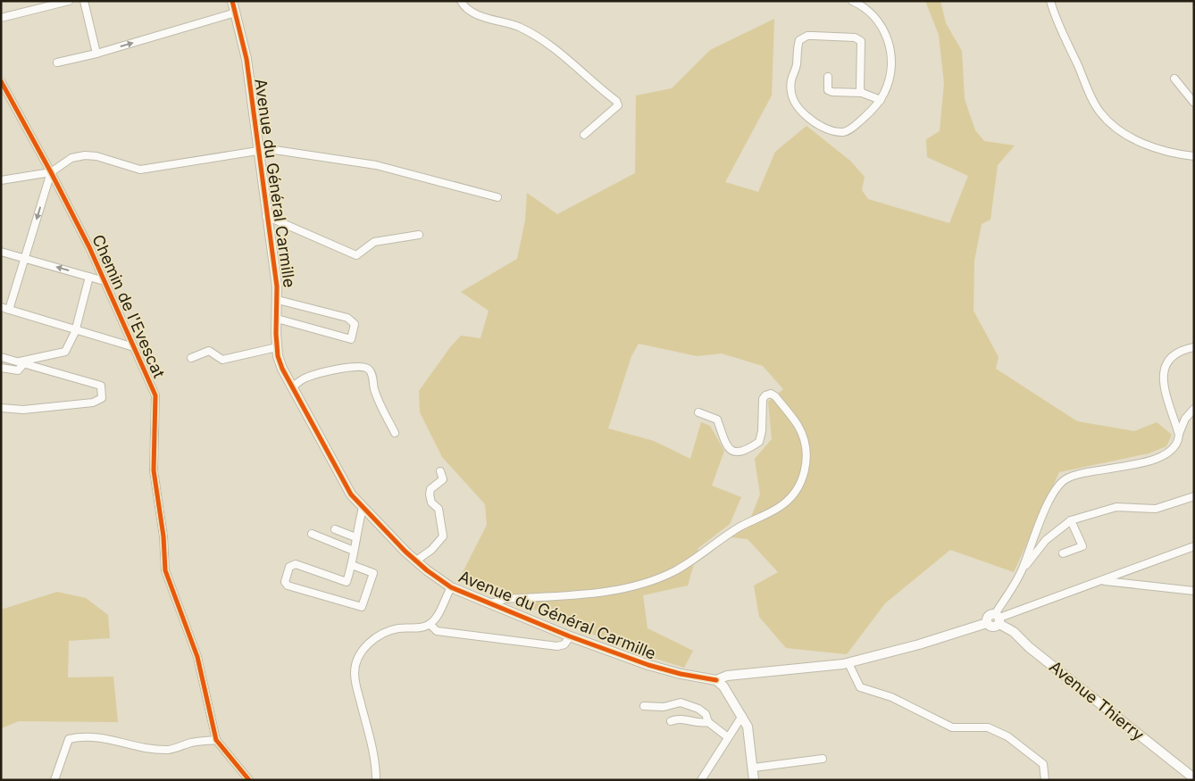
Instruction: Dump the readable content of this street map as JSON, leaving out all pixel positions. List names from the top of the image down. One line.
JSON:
{"streets":{"street":["Avenue du Général Carmille","Chemin de l'Evescat","Avenue Thierry"]}}
